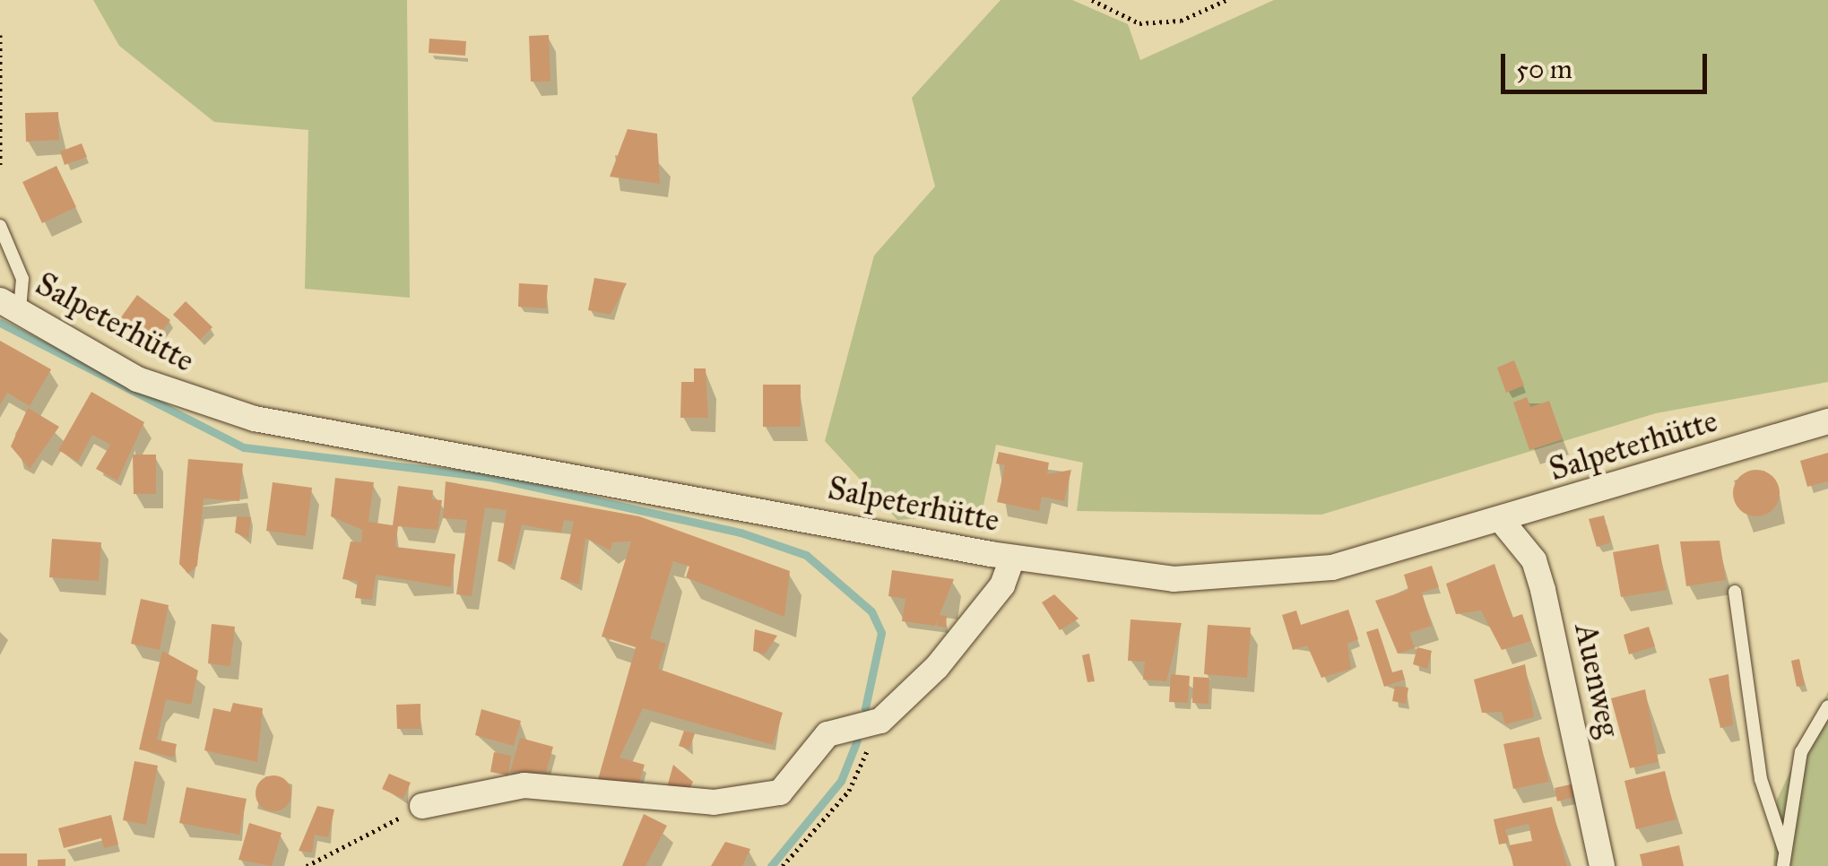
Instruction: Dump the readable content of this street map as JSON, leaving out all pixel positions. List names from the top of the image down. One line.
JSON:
{"streets":{"street":["Salpeterhütte","Auenweg"]},"crossings":[["Salpeterhütte","Auenweg"]],"scale_bar":"50 m"}
